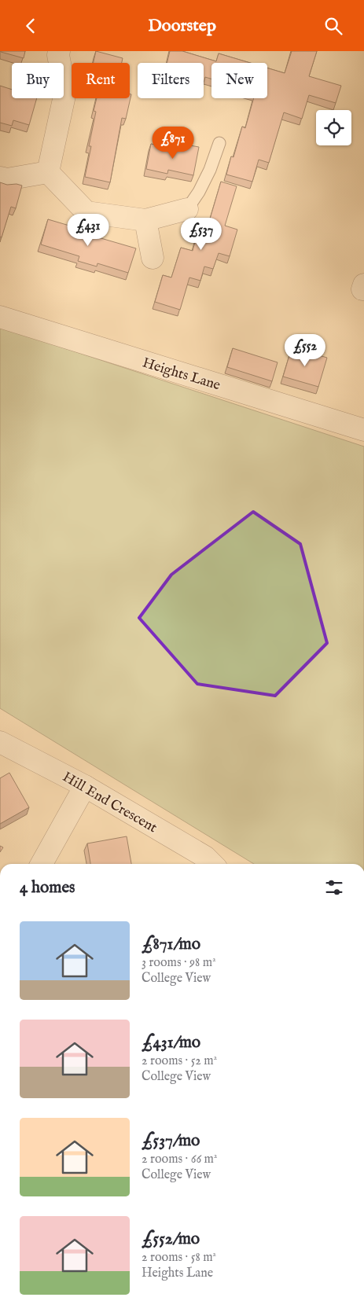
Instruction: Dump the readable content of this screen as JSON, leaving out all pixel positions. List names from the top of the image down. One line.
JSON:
{"streets":{"street":["Heights Lane","Hill End Crescent"]},"page":{"header":"Doorstep","chip":["Buy","Rent","Filters","New"],"price":["£871","£431","£537","£552"],"heading":"4 homes","list":[{"name":"£871/mo","note":"3 rooms · 98 m² · College View"},{"name":"£431/mo","note":"2 rooms · 52 m² · College View"},{"name":"£537/mo","note":"2 rooms · 66 m² · College View"},{"name":"£552/mo","note":"2 rooms · 58 m² · Heights Lane"}]}}
